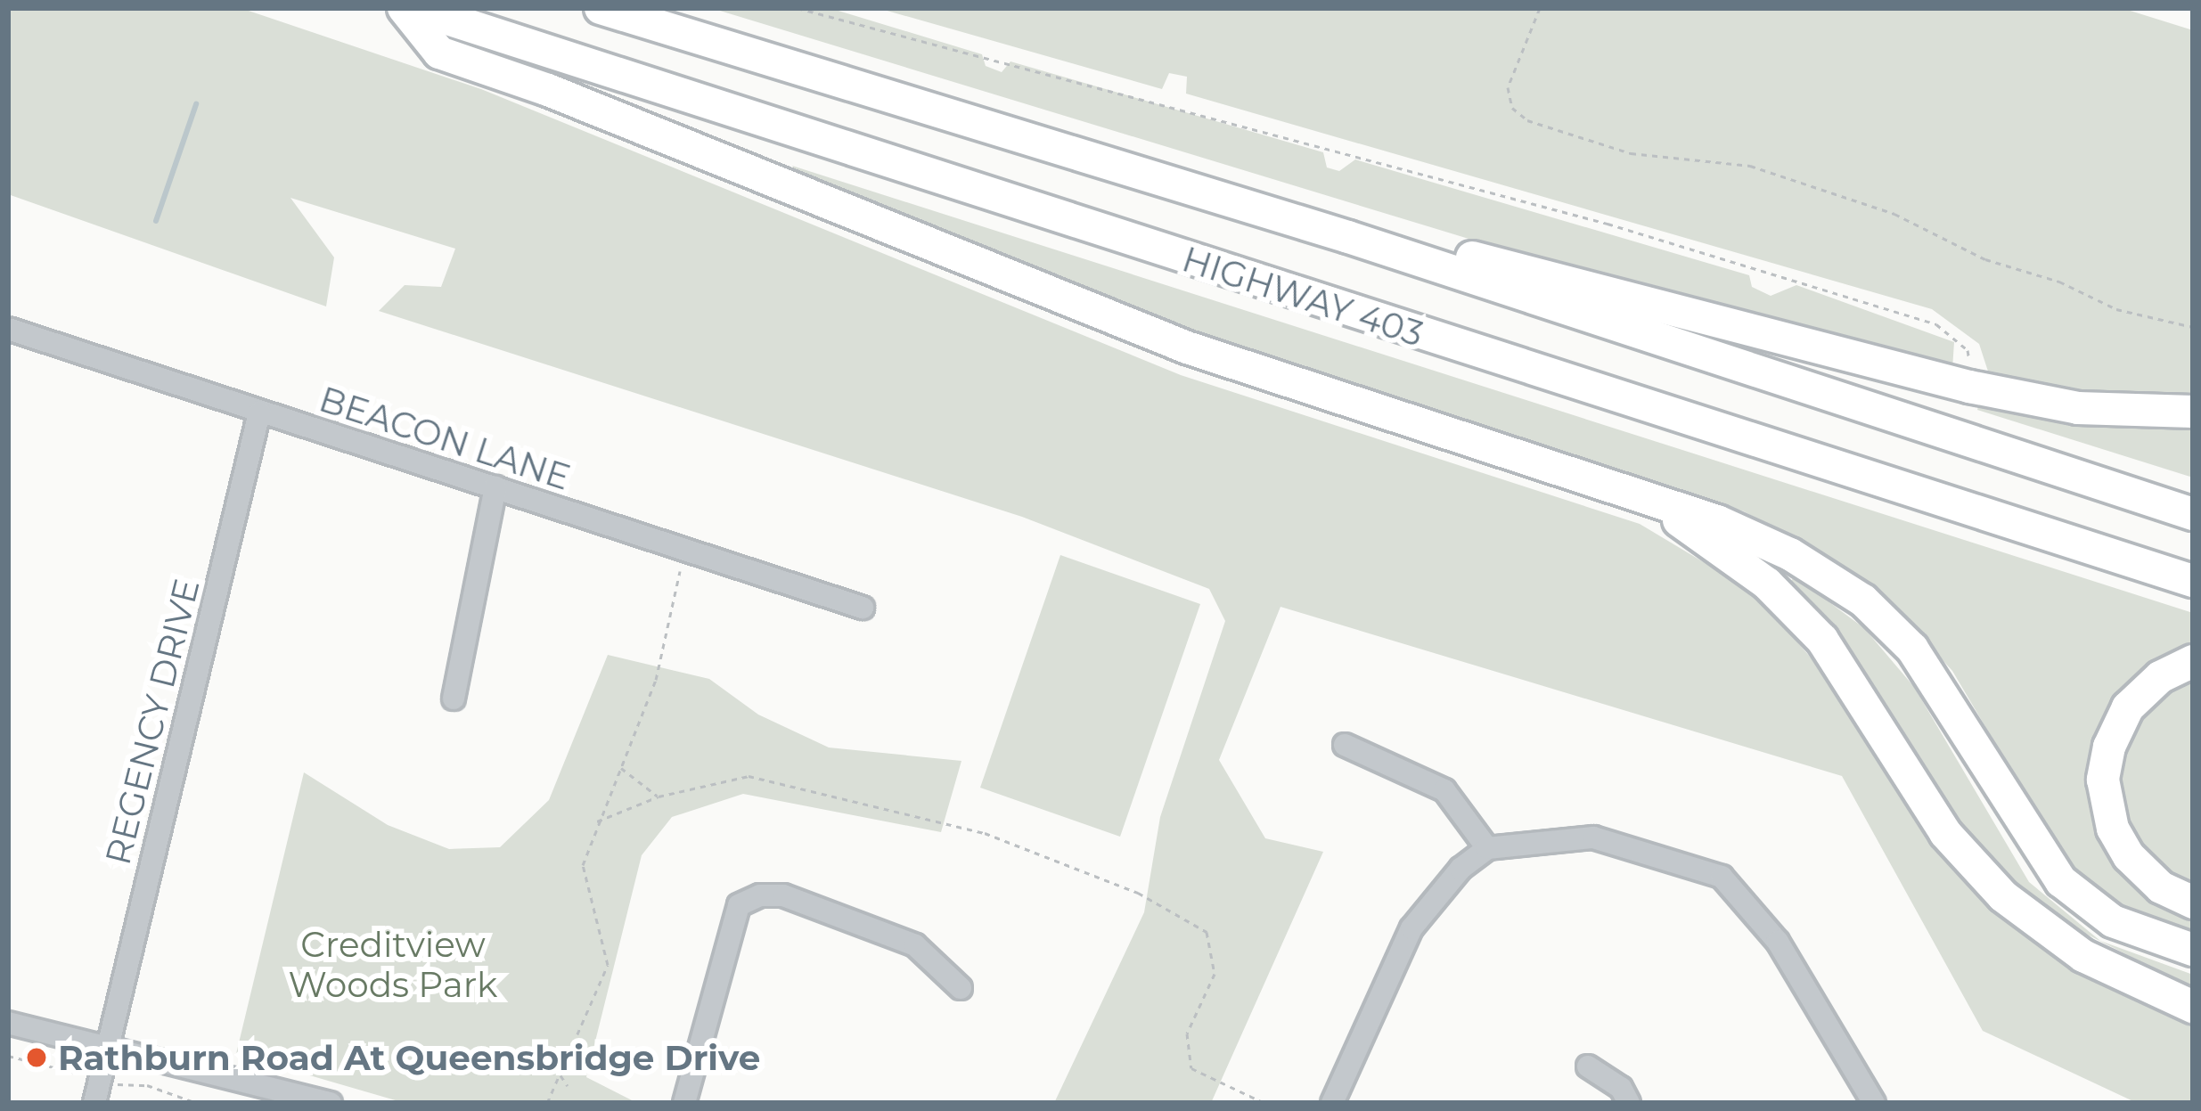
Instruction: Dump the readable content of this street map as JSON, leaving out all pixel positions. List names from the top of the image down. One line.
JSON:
{"streets":{"highway":["HIGHWAY 403"],"street":["BEACON LANE","REGENCY DRIVE"]},"crossings":[["BEACON LANE","REGENCY DRIVE"]],"parks":["Creditview Woods Park"],"places":["Rathburn Road At Queensbridge Drive"]}
